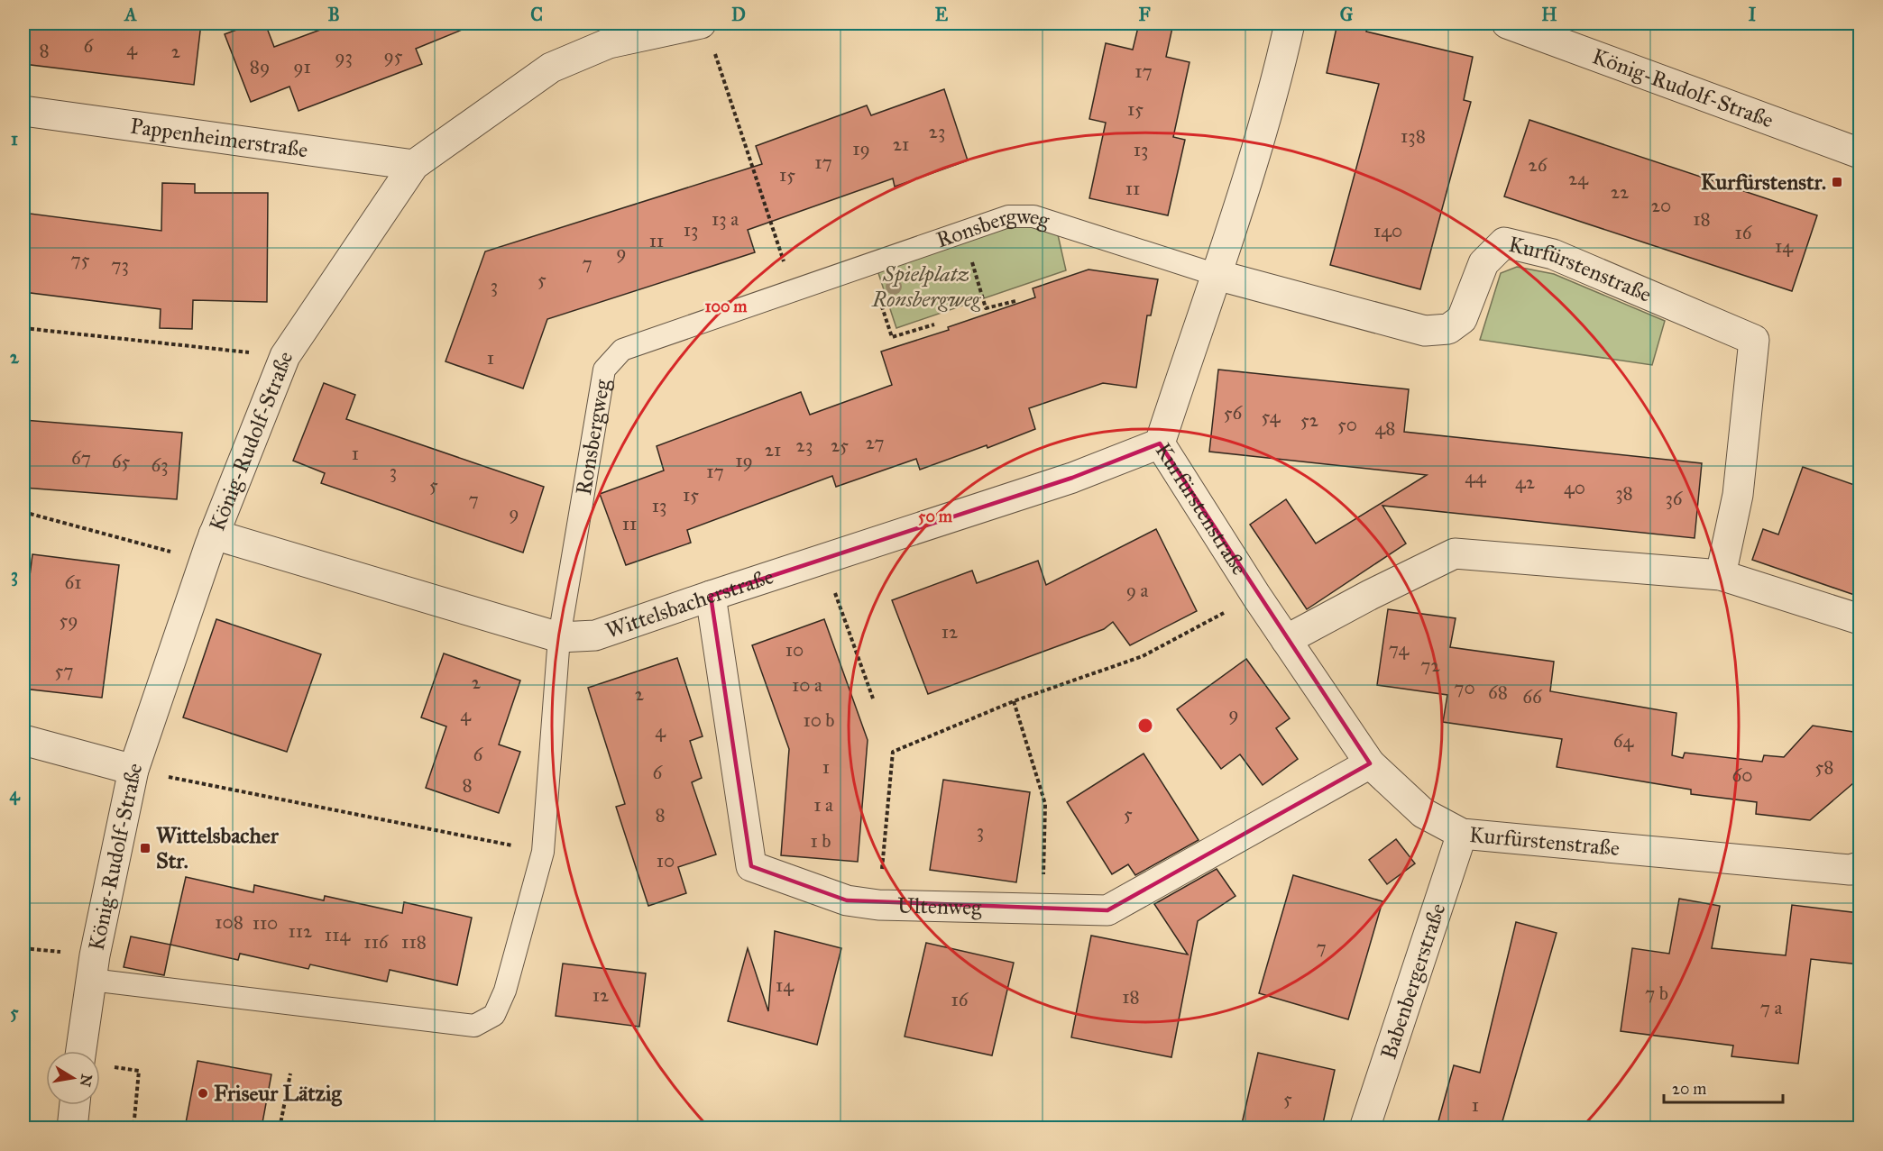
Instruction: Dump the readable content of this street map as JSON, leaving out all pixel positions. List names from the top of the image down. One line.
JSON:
{"streets":{"street":["König-Rudolf-Straße","Pappenheimerstraße","Kurfürstenstraße","Wittelsbacherstraße","Ultenweg","Babenbergerstraße"],"lane":["Ronsbergweg"]},"crossings":[["König-Rudolf-Straße","Pappenheimerstraße"],["König-Rudolf-Straße","Ronsbergweg"],["König-Rudolf-Straße","Wittelsbacherstraße"],["Ronsbergweg","Kurfürstenstraße"],["Ronsbergweg","Wittelsbacherstraße"],["Kurfürstenstraße","Wittelsbacherstraße"],["Kurfürstenstraße","Ultenweg"],["Kurfürstenstraße","Babenbergerstraße"],["Wittelsbacherstraße","Ultenweg"]],"parks":["Spielplatz Ronsbergweg"],"places":{"transit":["Kurfürstenstr.","Wittelsbacher Str."],"other":["Friseur Lätzig"]},"house_numbers":["6","4","8","2","95","93","89","91","17","15","23","138","21","19","13","17","26","15","24","11","22","20","13 a","18","13","140","16","11","14","9","75","7","73","5","3","1","56","54","52","50","48","27","23","25","21","1","67","19","65","63","3","17","44","42","5","40","38","15","36","7","13","9","11","61","9 a","59","12","74","10","72","57","2","10 a","70","68","2","66","9","4","10 b","4","64","6","1","58","6","60","8","1 a","5","8","3","1 b","10","108","110","112","114","116","118","7","14","7 b","12","18","16","7 a","5","1"],"scale_bar":"20 m","north":"right","grid":{"columns":["A","B","C","D","E","F","G","H","I"],"rows":["1","2","3","4","5"]},"rings":["100 m","50 m"]}
